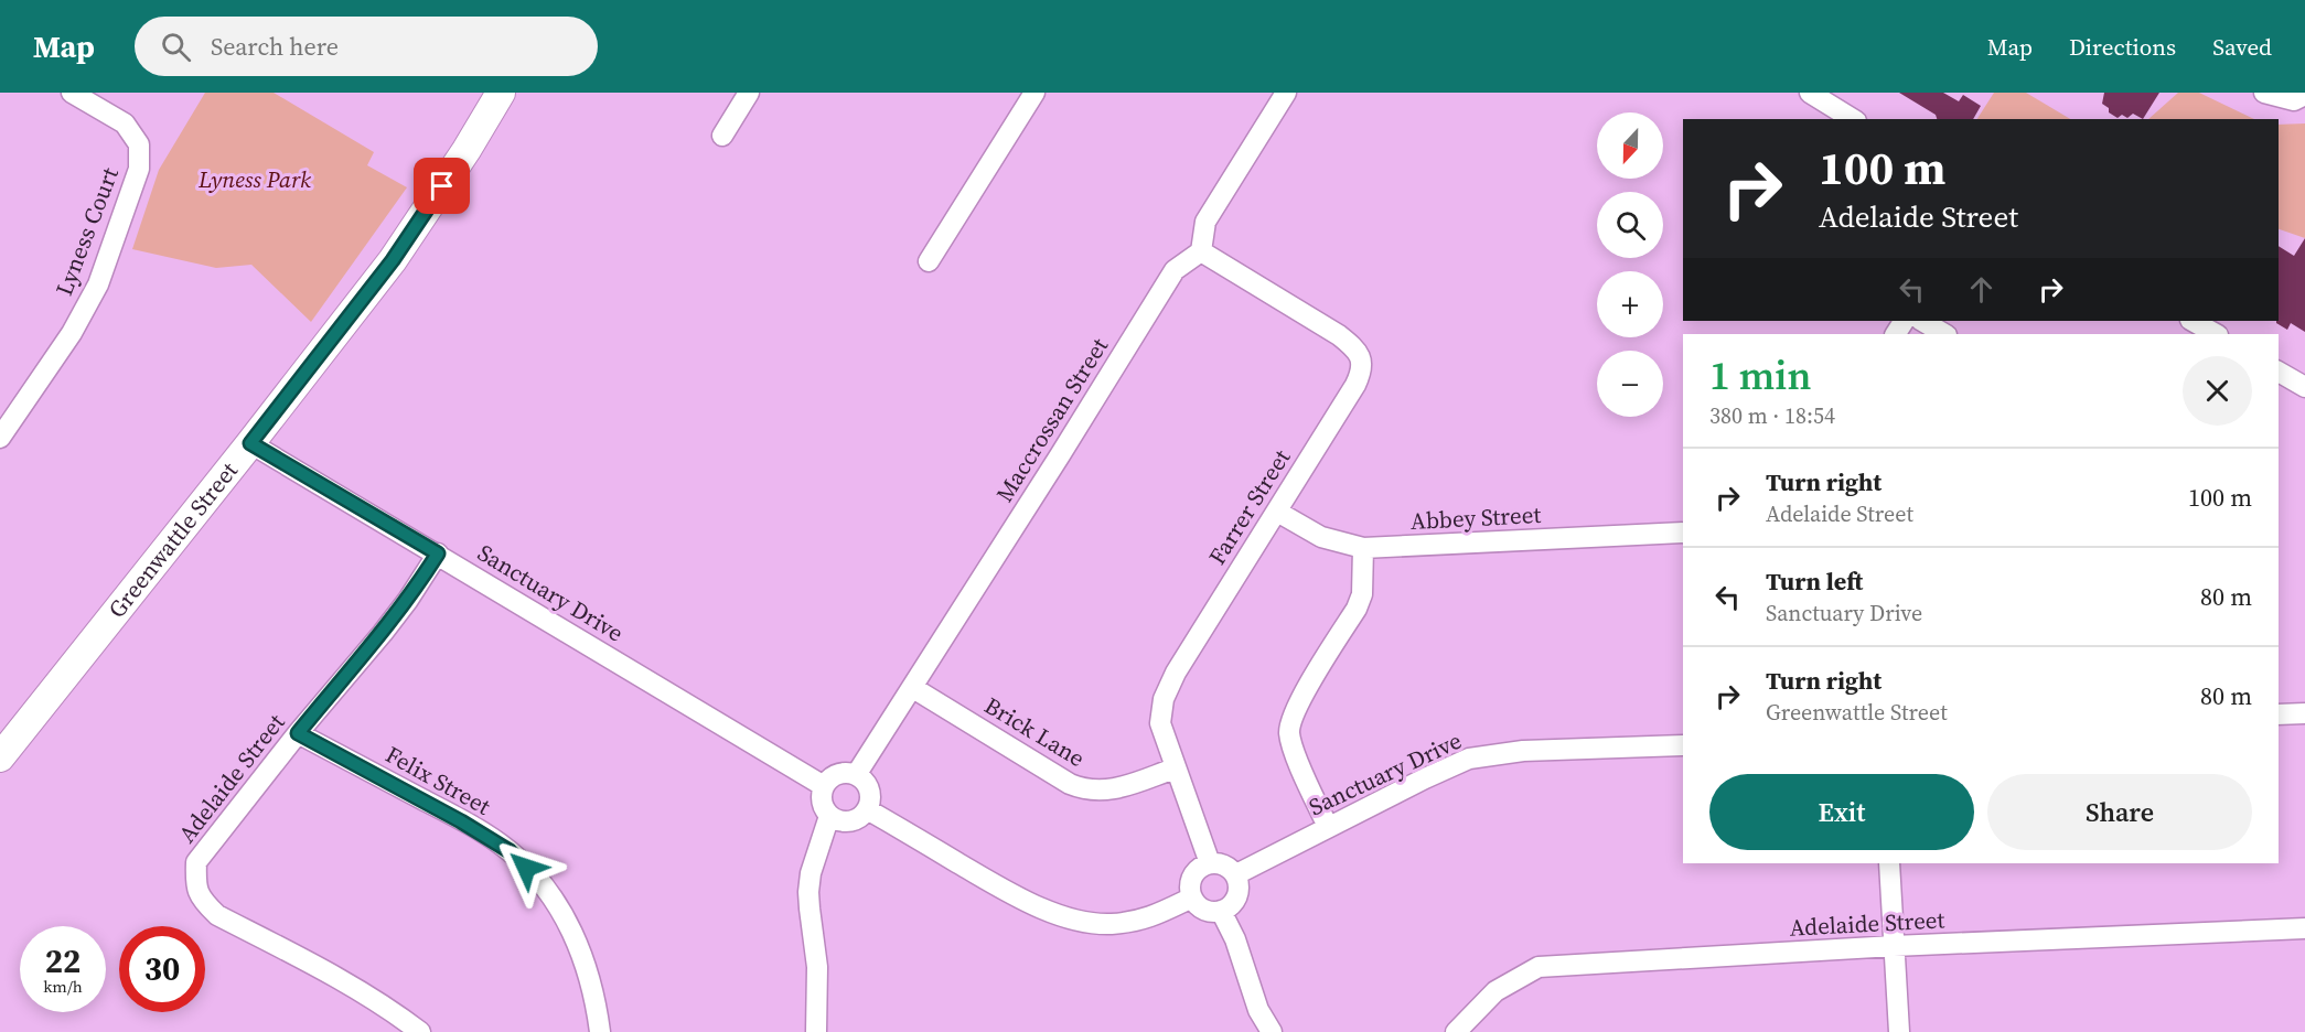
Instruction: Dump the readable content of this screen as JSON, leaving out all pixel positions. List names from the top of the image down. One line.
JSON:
{"streets":{"main road":["Greenwattle Street"],"street":["Lyness Court","Maccrossan Street","Farrer Street","Abbey Street","Sanctuary Drive","Brick Lane","Adelaide Street","Felix Street"]},"crossings":[["Maccrossan Street","Farrer Street"],["Maccrossan Street","Sanctuary Drive"],["Maccrossan Street","Brick Lane"],["Farrer Street","Abbey Street"],["Farrer Street","Sanctuary Drive"],["Farrer Street","Brick Lane"],["Greenwattle Street","Sanctuary Drive"],["Sanctuary Drive","Adelaide Street"],["Adelaide Street","Felix Street"]],"parks":["Lyness Park"],"north":"bottom","page":{"header":"Map","search":"Search here","nav":["Map","Directions","Saved"],"map_buttons":["+","−"],"turn":["100 m","Adelaide Street"],"heading":["1 min","380 m · 18:54"],"list":[{"name":"Turn right","note":"Adelaide Street","value":"100 m"},{"name":"Turn left","note":"Sanctuary Drive","value":"80 m"},{"name":"Turn right","note":"Greenwattle Street","value":"80 m"}],"buttons":["Exit","Share"],"speed":"22 km/h","limit":"30"}}
